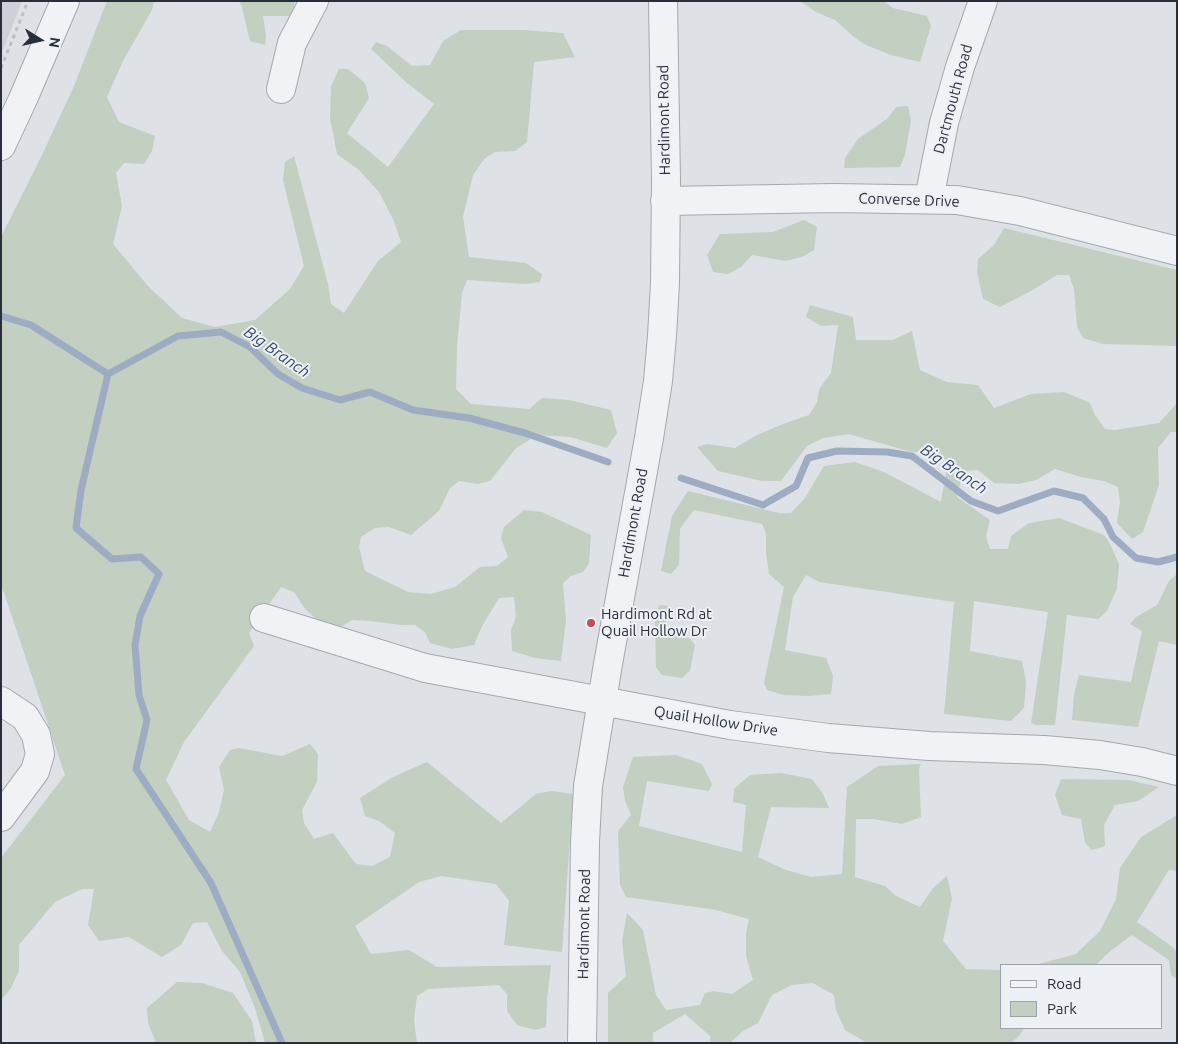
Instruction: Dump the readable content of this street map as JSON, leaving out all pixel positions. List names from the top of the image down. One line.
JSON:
{"streets":{"street":["Dartmouth Road","Hardimont Road","Converse Drive","Quail Hollow Drive"]},"crossings":[["Dartmouth Road","Converse Drive"],["Hardimont Road","Converse Drive"],["Hardimont Road","Quail Hollow Drive"]],"water":["Big Branch"],"places":["Hardimont Rd at Quail Hollow Dr"],"legend":["Road","Park"],"north":"right"}
